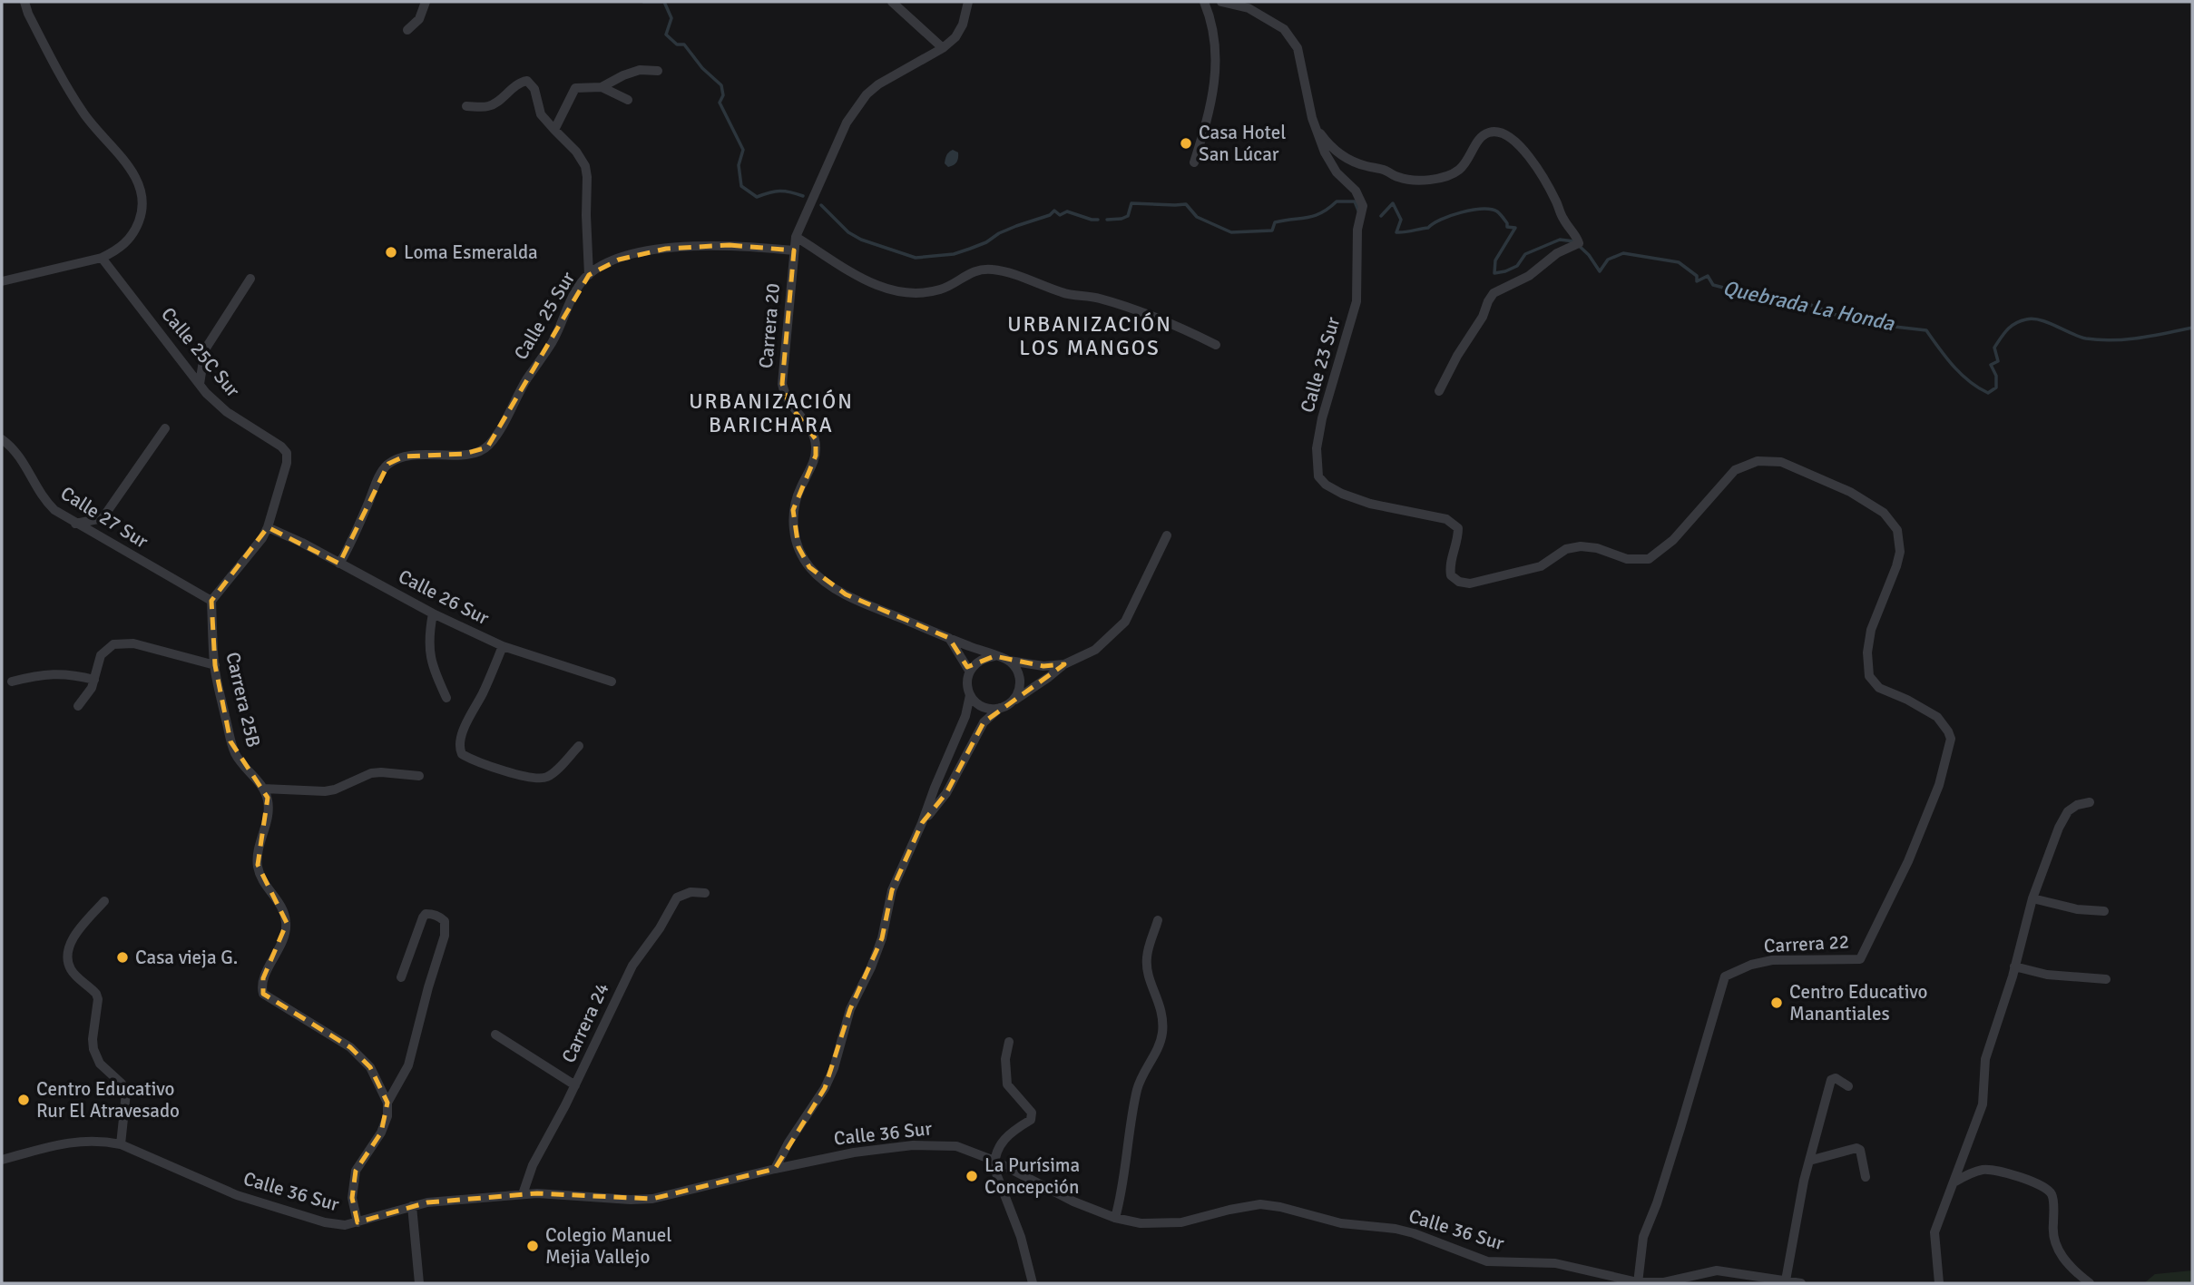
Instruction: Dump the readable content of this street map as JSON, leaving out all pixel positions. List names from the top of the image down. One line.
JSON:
{"streets":{"street":["Calle 25 Sur","Carrera 20","Calle 25C Sur","Calle 23 Sur","Calle 27 Sur","Calle 26 Sur","Carrera 25B","Carrera 22","Carrera 24","Calle 36 Sur"]},"crossings":[["Calle 25 Sur","Carrera 20"],["Calle 25 Sur","Calle 26 Sur"],["Calle 25C Sur","Calle 26 Sur"],["Calle 23 Sur","Carrera 22"],["Calle 27 Sur","Carrera 25B"],["Carrera 22","Calle 36 Sur"],["Carrera 24","Calle 36 Sur"]],"districts":["URBANIZACIÓN LOS MANGOS","URBANIZACIÓN BARICHARA"],"water":["Quebrada La Honda"],"places":["Casa Hotel San Lúcar","Loma Esmeralda","Casa vieja G.","Centro Educativo Manantiales","Centro Educativo Rur El Atravesado","La Purísima Concepción","Colegio Manuel Mejia Vallejo"]}
